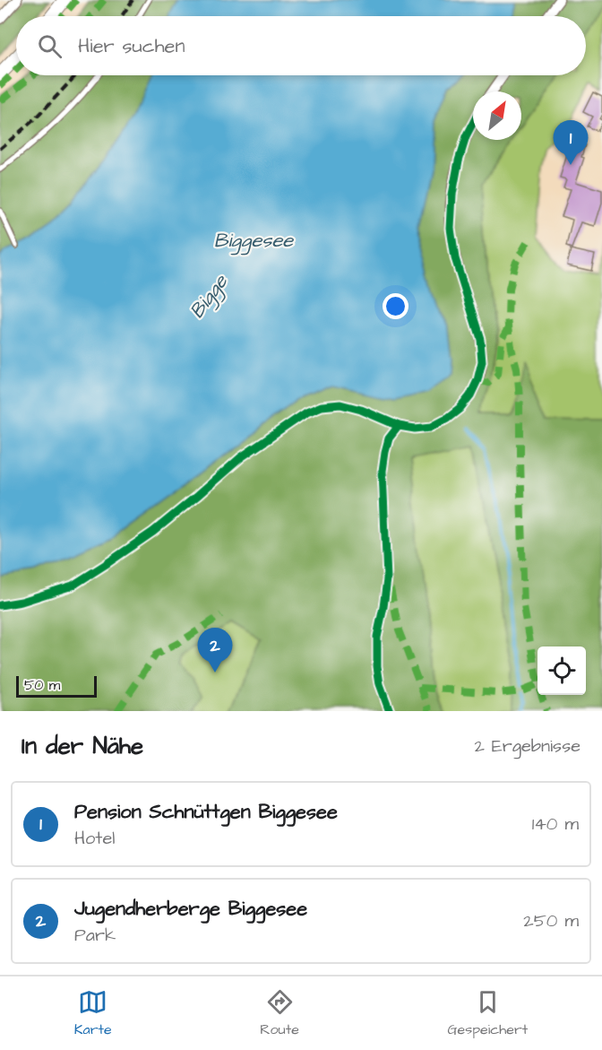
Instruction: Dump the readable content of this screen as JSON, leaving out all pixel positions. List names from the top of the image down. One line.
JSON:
{"water":["Biggesee","Bigge"],"scale_bar":"50 m","north":"top right","page":{"search":"Hier suchen","pins":["1","2"],"scale":"50 m","heading":["In der Nähe","2 Ergebnisse"],"list":[{"mark":"1","name":"Pension Schnüttgen Biggesee","note":"Hotel","value":"140 m"},{"mark":"2","name":"Jugendherberge Biggesee","note":"Park","value":"250 m"}],"nav":["Karte","Route","Gespeichert"]}}
